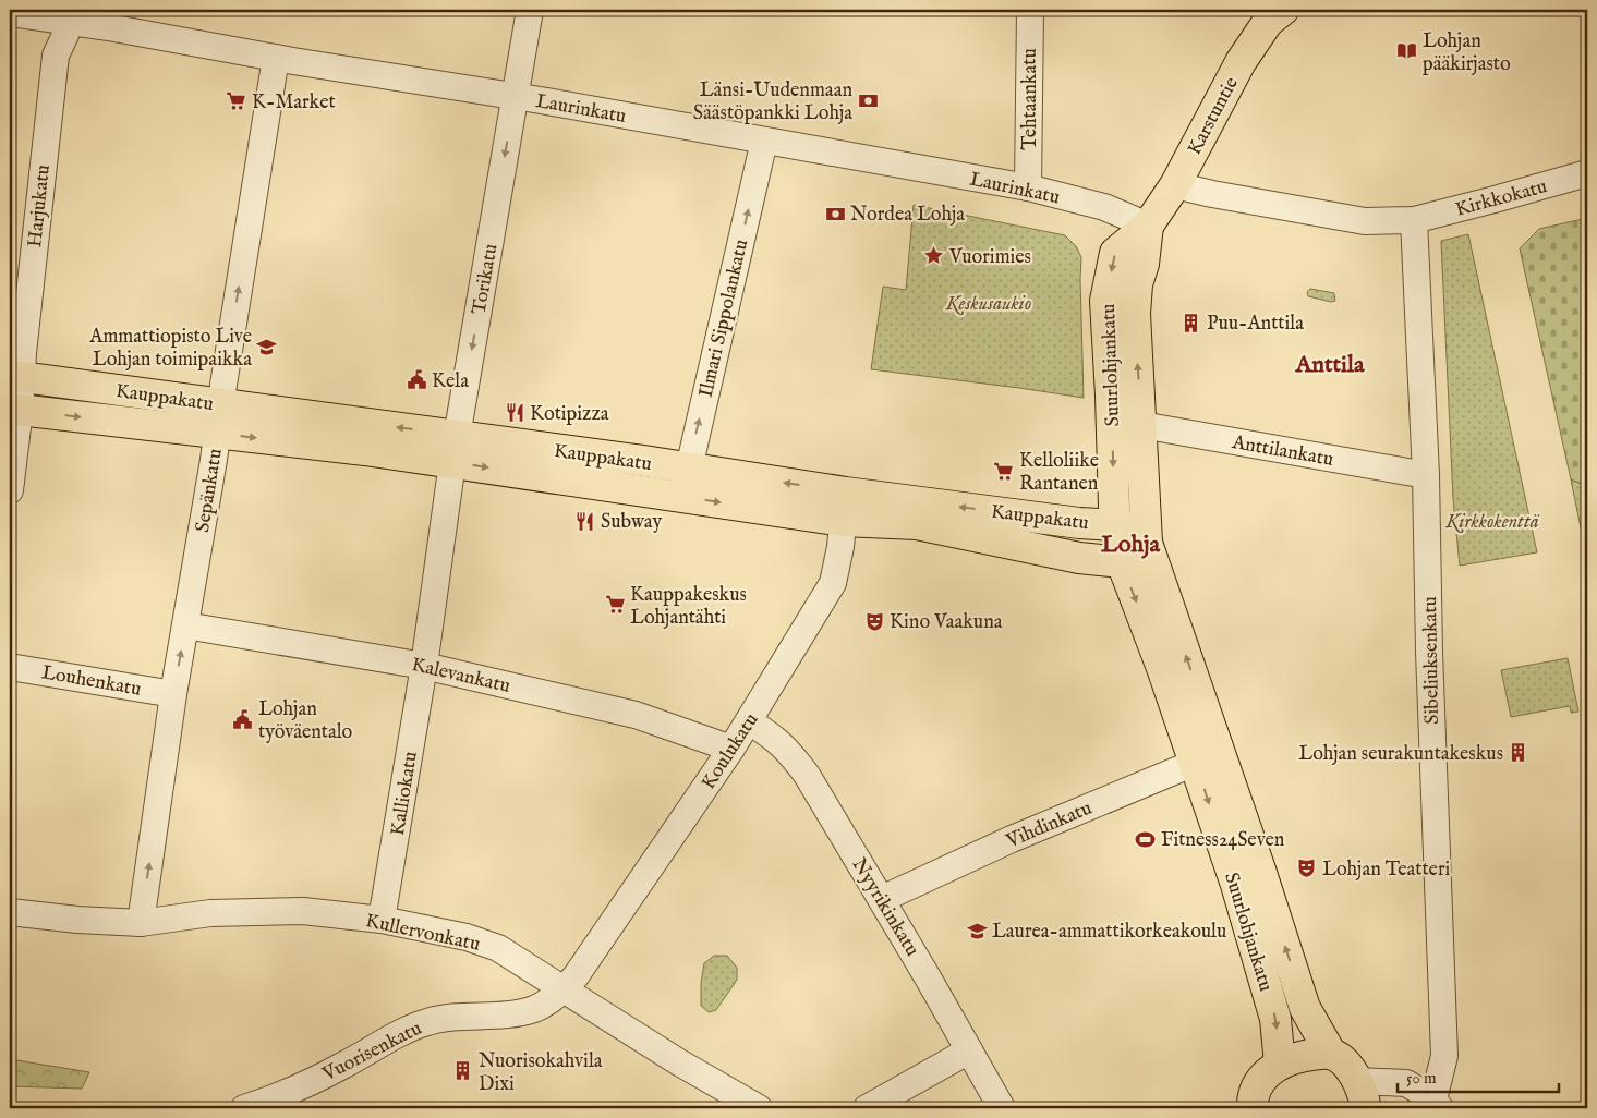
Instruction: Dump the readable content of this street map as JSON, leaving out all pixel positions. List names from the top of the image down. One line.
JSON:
{"streets":{"main road":["Karstuntie","Suurlohjankatu","Kauppakatu"],"street":["Tehtaankatu","Laurinkatu","Kirkkokatu","Harjukatu","Torikatu","Ilmari Sippolankatu","Anttilankatu","Sepänkatu","Sibeliuksenkatu","Kalevankatu","Louhenkatu","Koulukatu","Kalliokatu","Vihdinkatu","Nyyrikinkatu","Kullervonkatu","Vuorisenkatu"]},"crossings":[["Tehtaankatu","Laurinkatu"],["Laurinkatu","Karstuntie"],["Laurinkatu","Harjukatu"],["Laurinkatu","Torikatu"],["Laurinkatu","Ilmari Sippolankatu"],["Laurinkatu","Suurlohjankatu"],["Laurinkatu","Sepänkatu"],["Karstuntie","Suurlohjankatu"],["Kirkkokatu","Sibeliuksenkatu"],["Harjukatu","Kauppakatu"],["Torikatu","Kauppakatu"],["Torikatu","Kalevankatu"],["Torikatu","Kalliokatu"],["Ilmari Sippolankatu","Kauppakatu"],["Suurlohjankatu","Kauppakatu"],["Suurlohjankatu","Anttilankatu"],["Suurlohjankatu","Vihdinkatu"],["Kauppakatu","Sepänkatu"],["Kauppakatu","Koulukatu"],["Anttilankatu","Sibeliuksenkatu"],["Sepänkatu","Kalevankatu"],["Sepänkatu","Louhenkatu"],["Sepänkatu","Kullervonkatu"],["Kalevankatu","Koulukatu"],["Kalevankatu","Kalliokatu"],["Koulukatu","Nyyrikinkatu"],["Koulukatu","Kullervonkatu"],["Koulukatu","Vuorisenkatu"],["Kalliokatu","Kullervonkatu"],["Vihdinkatu","Nyyrikinkatu"],["Kullervonkatu","Vuorisenkatu"]],"one_way":["Torikatu","Ilmari Sippolankatu","Sepänkatu"],"districts":["Anttila","Lohja"],"parks":["Keskusaukio","Kirkkokenttä"],"places":{"library":["Lohjan pääkirjasto"],"bank":["Länsi-Uudenmaan Säästöpankki Lohja","Nordea Lohja"],"supermarket":["K-Market","Kelloliike Rantanen","Kauppakeskus Lohjantähti"],"place":["Vuorimies"],"building":["Puu-Anttila","Lohjan seurakuntakeskus","Nuorisokahvila Dixi"],"school or university":["Ammattiopisto Live Lohjan toimipaikka","Laurea-ammattikorkeakoulu"],"public building":["Kela","Lohjan työväentalo"],"restaurant":["Kotipizza","Subway"],"theatre":["Kino Vaakuna","Lohjan Teatteri"],"sports":["Fitness24Seven"]},"scale_bar":"50 m"}
